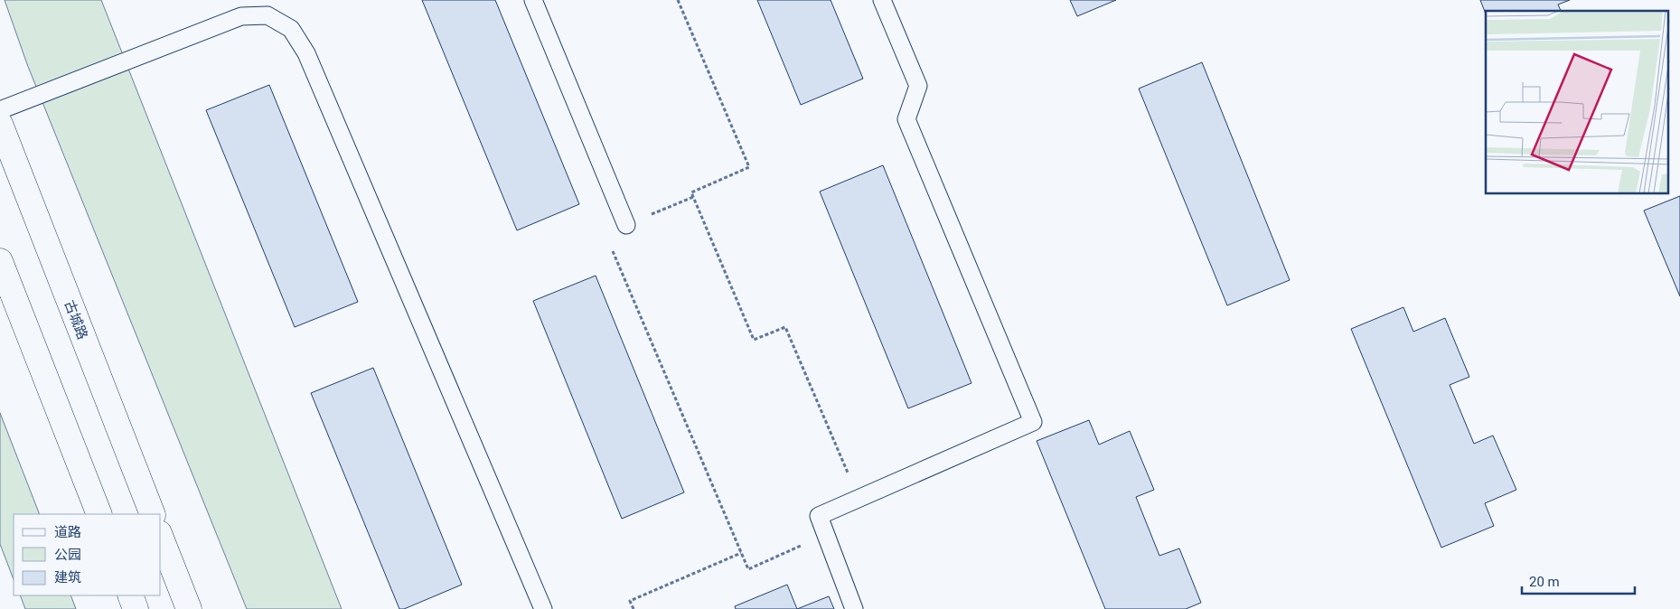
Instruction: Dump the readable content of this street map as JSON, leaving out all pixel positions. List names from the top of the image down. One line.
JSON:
{"streets":{"main road":["古城路"]},"legend":["道路","公园","建筑"],"scale_bar":"20 m"}
